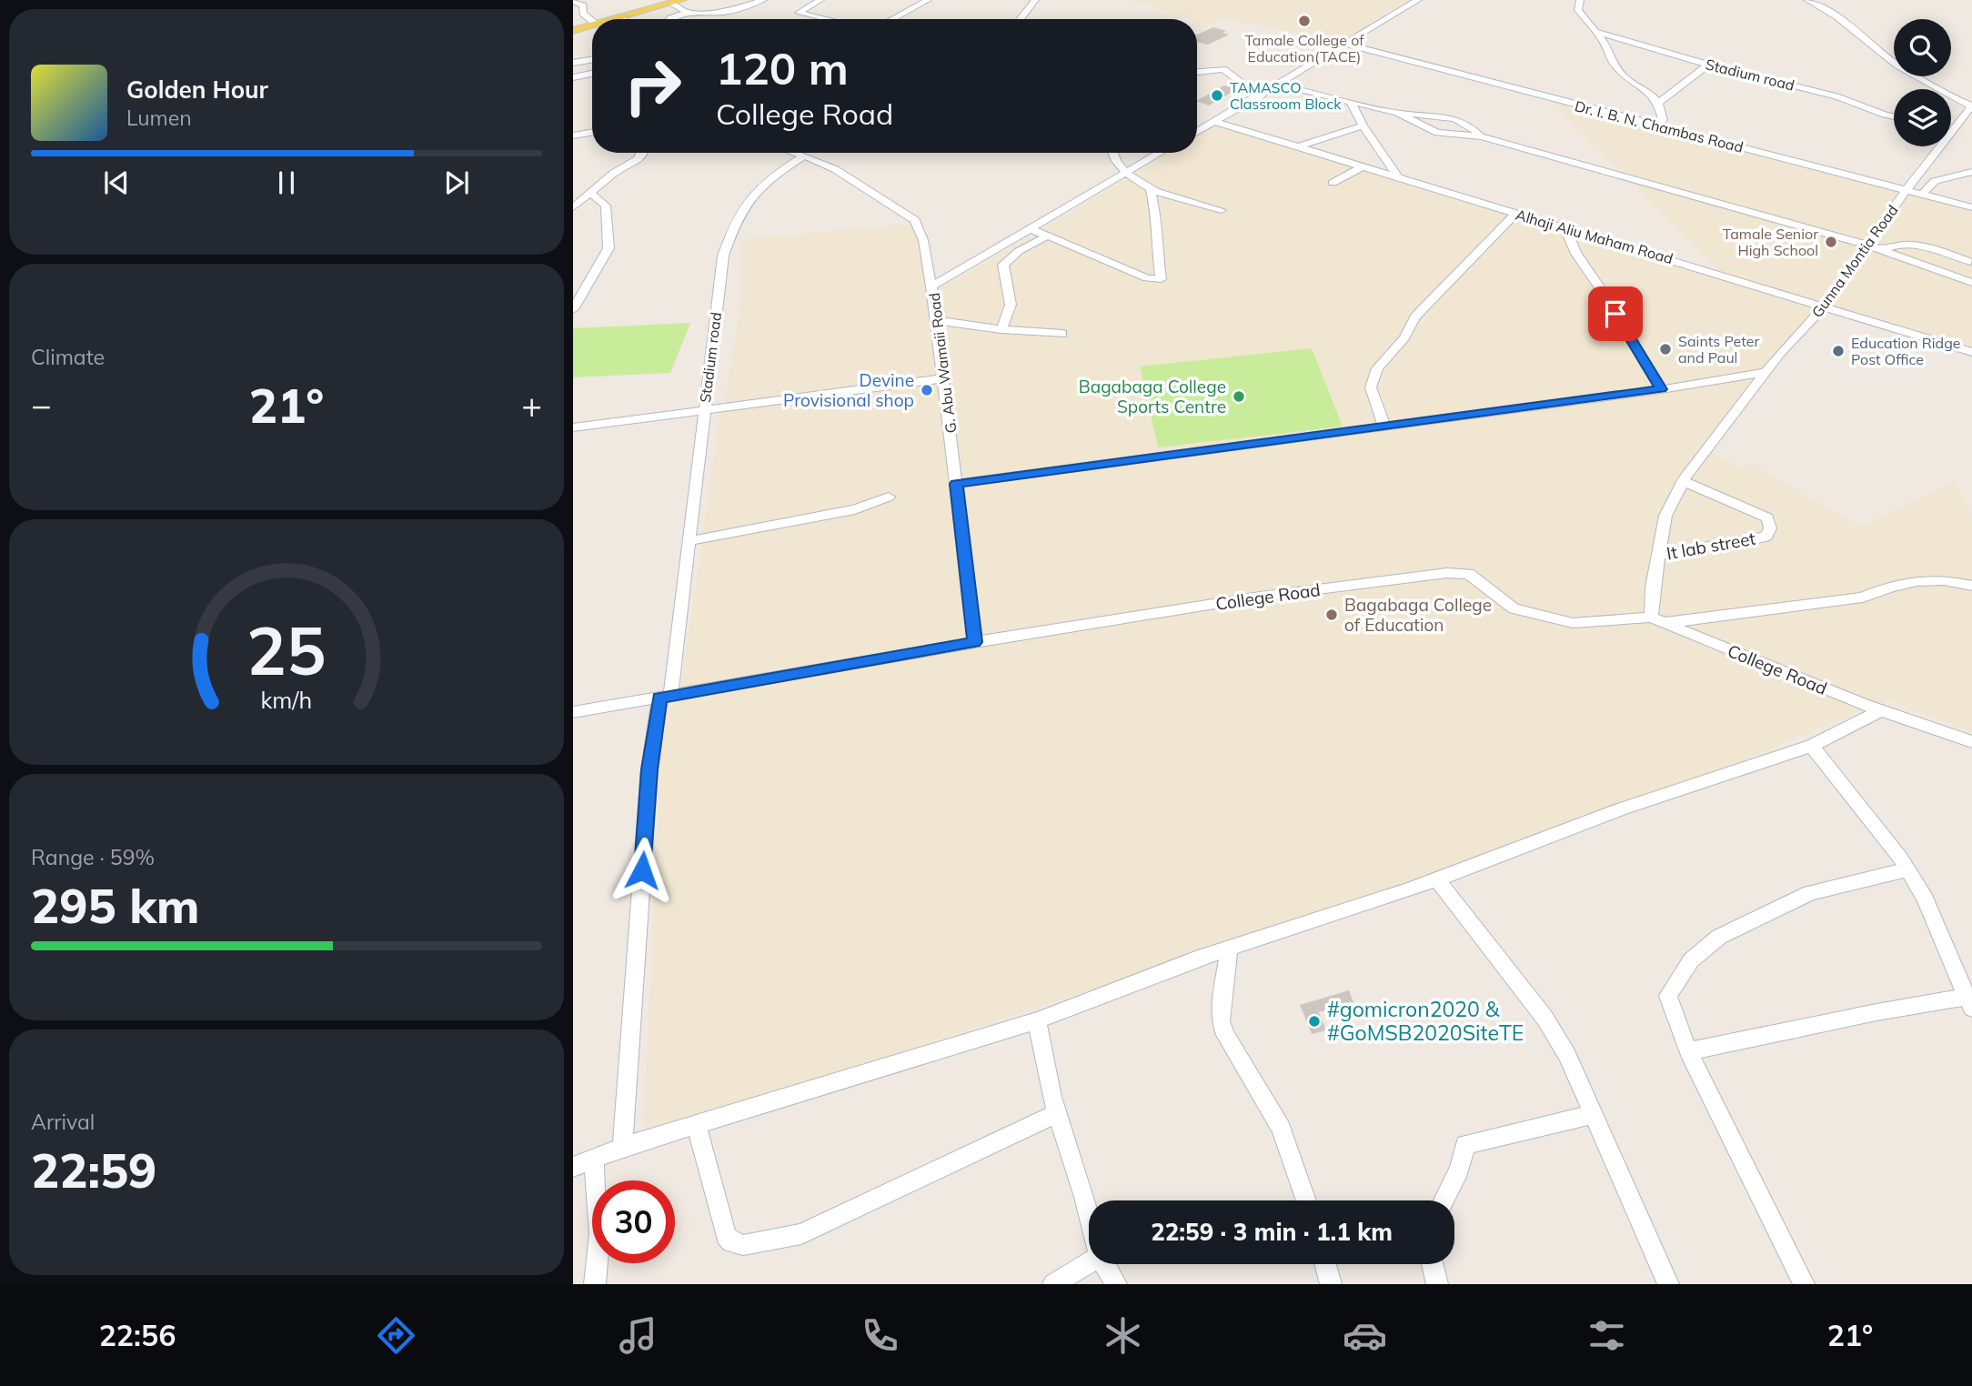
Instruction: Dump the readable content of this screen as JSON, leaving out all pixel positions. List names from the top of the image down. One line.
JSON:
{"streets":{"street":["Stadium road","Dr. I. B. N. Chambas Road","Alhaji Aliu Maham Road","Gunna Montia Road","G. Abu Wamaii Road","It lab street","College Road"]},"crossings":[["Stadium road","College Road"],["Dr. I. B. N. Chambas Road","Gunna Montia Road"],["Alhaji Aliu Maham Road","Gunna Montia Road"],["Gunna Montia Road","It lab street"],["Gunna Montia Road","College Road"],["G. Abu Wamaii Road","College Road"]],"places":["Tamale College of Education(TACE)","TAMASCO Classroom Block","Tamale Senior High School","Saints Peter and Paul","Education Ridge Post Office","Devine Provisional shop","Bagabaga College Sports Centre","Bagabaga College of Education","#gomicron2020 & #GoMSB2020SiteTE"],"page":{"turn":["120 m","College Road"],"song":["Golden Hour","Lumen"],"tile":["Climate",["Range · 59%","295 km"],["Arrival","22:59"]],"heat":["−","21°","+"],"limit":"30","trip":"22:59 · 3 min · 1.1 km","tabs":["22:56","21°"],"gauge":["25","km/h"]}}
